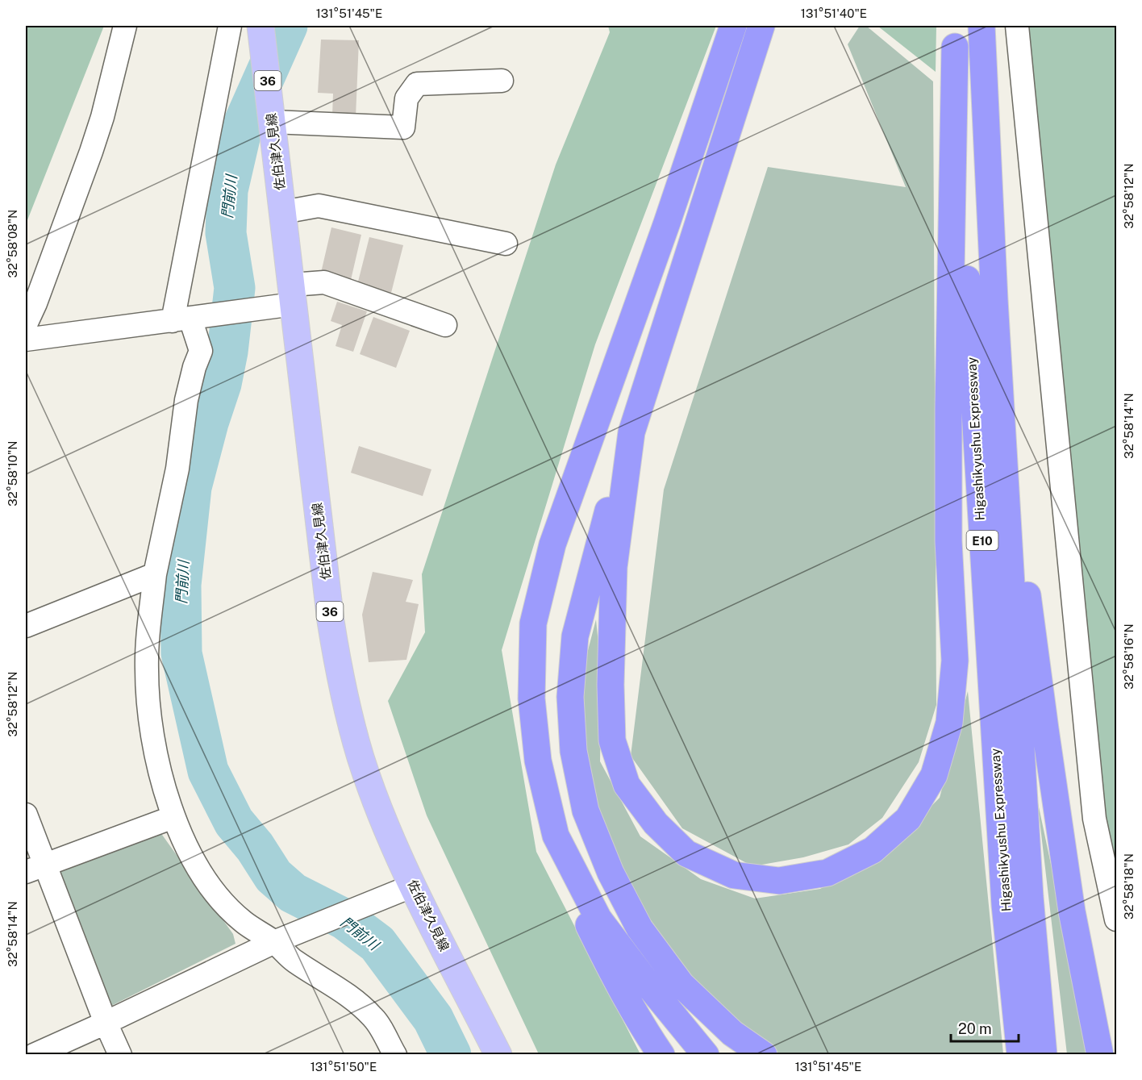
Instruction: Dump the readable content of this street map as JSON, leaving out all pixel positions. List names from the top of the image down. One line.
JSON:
{"streets":{"highway":["Higashikyushu Expressway","E10"],"main road":["36","佐伯津久見線"]},"water":["門前川"],"scale_bar":"20 m","coordinates":["131°51'45\"E","131°51'40\"E","32°58'12\"N","32°58'08\"N","32°58'14\"N","32°58'10\"N","32°58'16\"N","32°58'18\"N","131°51'50\"E"]}
